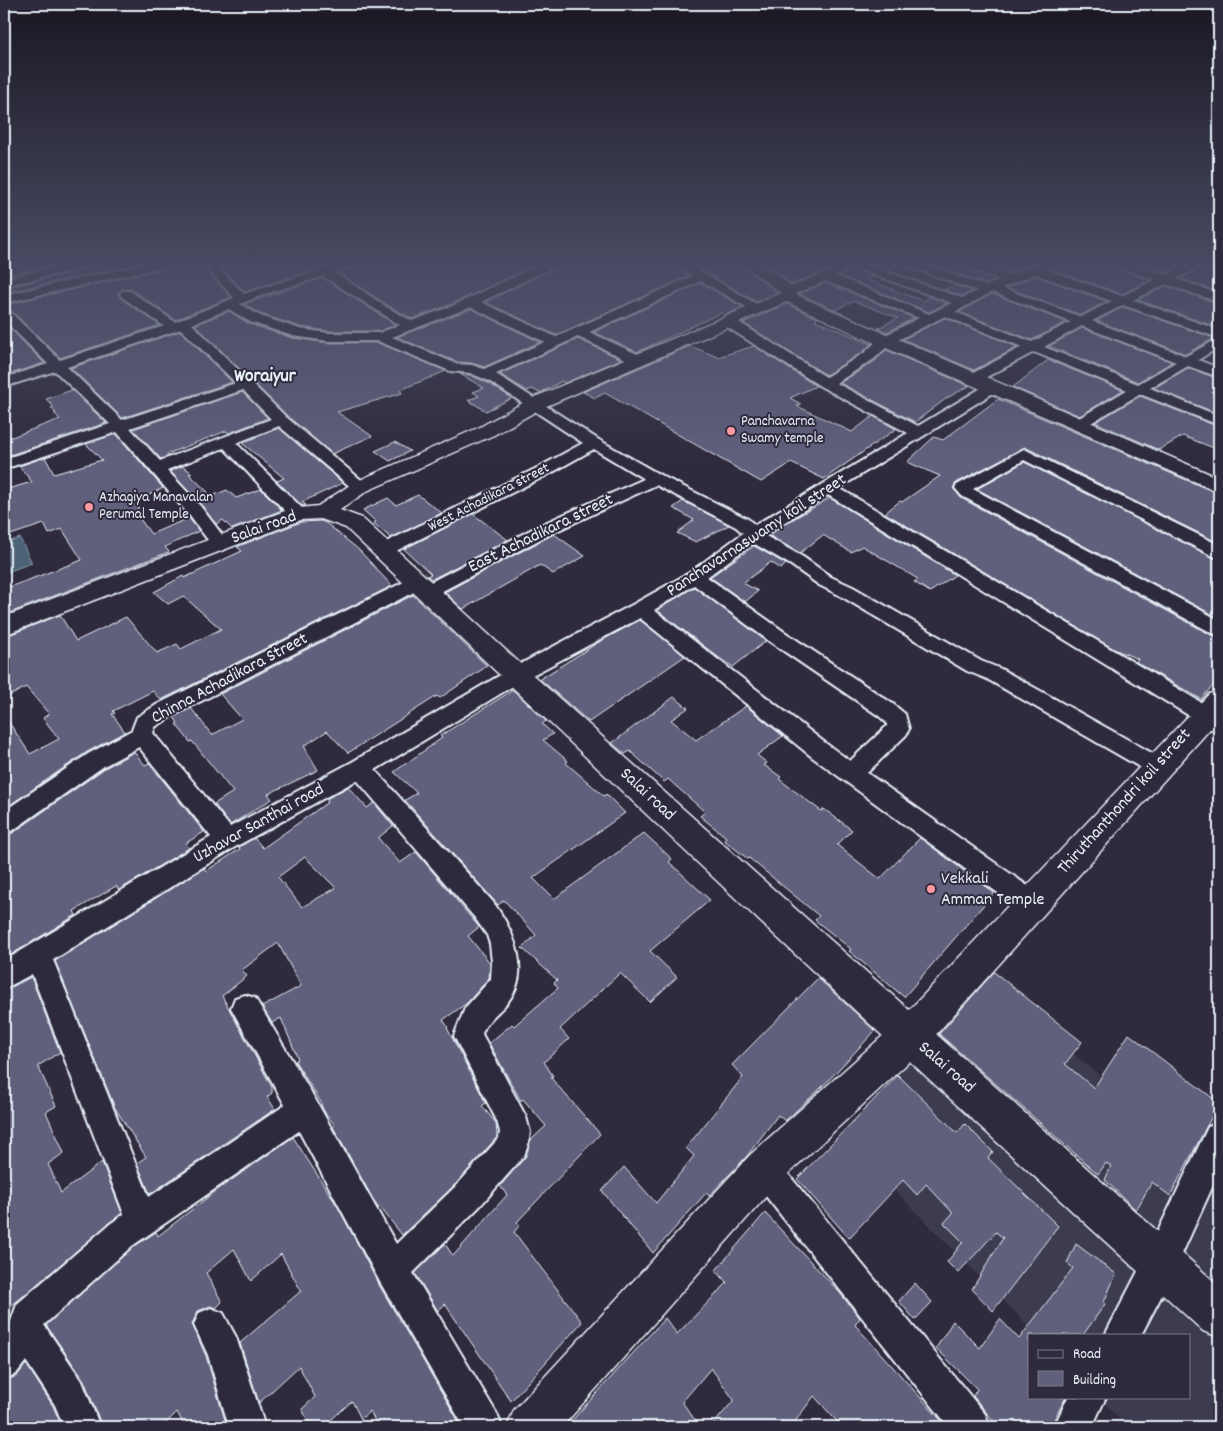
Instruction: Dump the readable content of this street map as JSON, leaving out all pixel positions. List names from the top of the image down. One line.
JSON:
{"streets":{"main road":["Salai road","Thiruthanthondri koil street"],"street":["West Achadikara street","East Achadikara street","Panchavarnaswamy koil street","Chinna Achadikara Street","Uzhavar Santhai road"]},"crossings":[["West Achadikara street","Salai road"],["Salai road","East Achadikara street"],["Salai road","Panchavarnaswamy koil street"],["Salai road","Chinna Achadikara Street"],["Salai road","Thiruthanthondri koil street"],["Salai road","Uzhavar Santhai road"],["East Achadikara street","Chinna Achadikara Street"],["Panchavarnaswamy koil street","Uzhavar Santhai road"]],"districts":["Woraiyur"],"places":["Panchavarna Swamy temple","Azhagiya Manavalan Perumal Temple","Vekkali Amman Temple"],"legend":["Road","Building"]}
